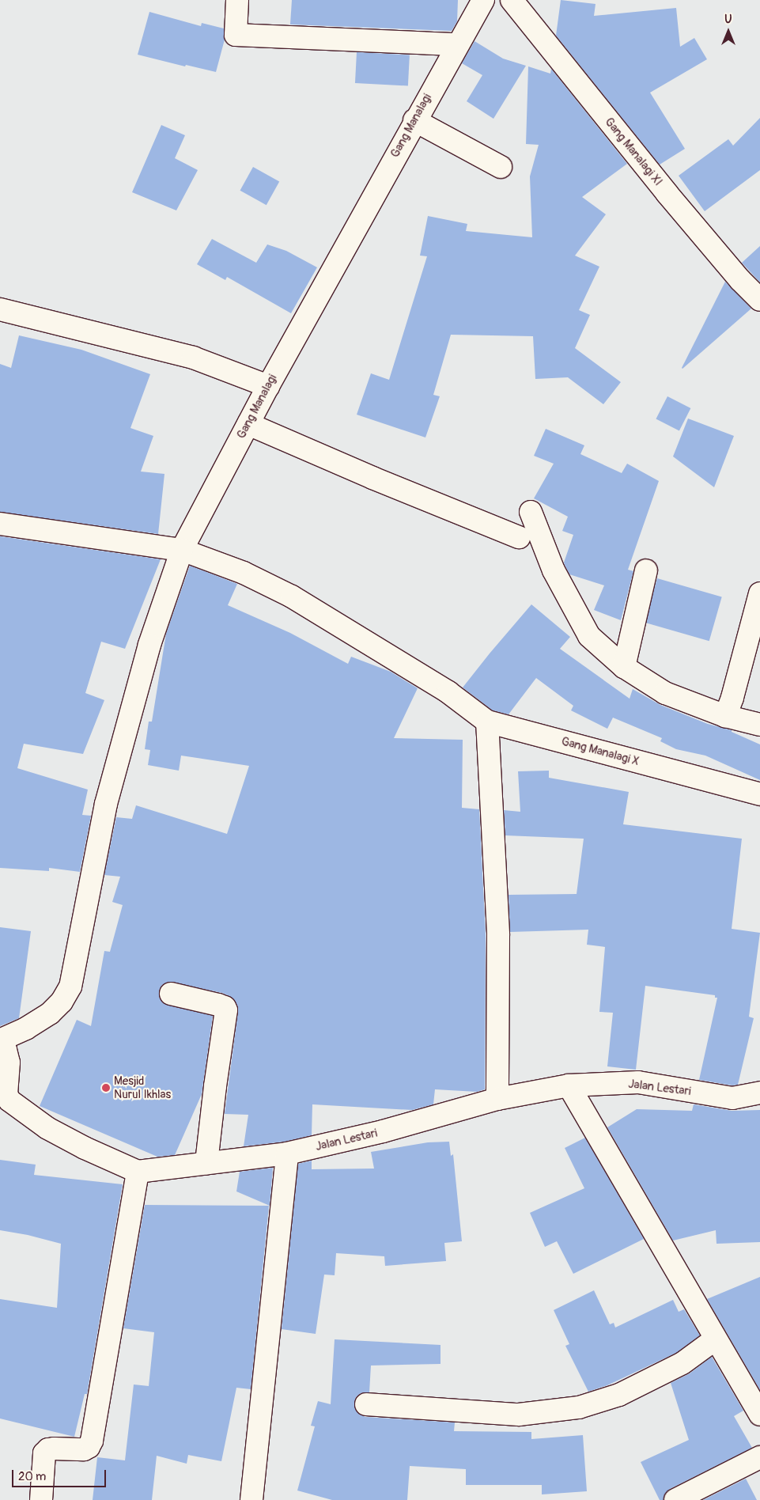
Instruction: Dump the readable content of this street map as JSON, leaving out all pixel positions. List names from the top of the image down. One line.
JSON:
{"streets":{"street":["Gang Manalagi","Gang Manalagi XI","Gang Manalagi X","Jalan Lestari"]},"crossings":[["Gang Manalagi","Gang Manalagi X"]],"places":["Mesjid Nurul Ikhlas"],"scale_bar":"20 m","north":"top"}
